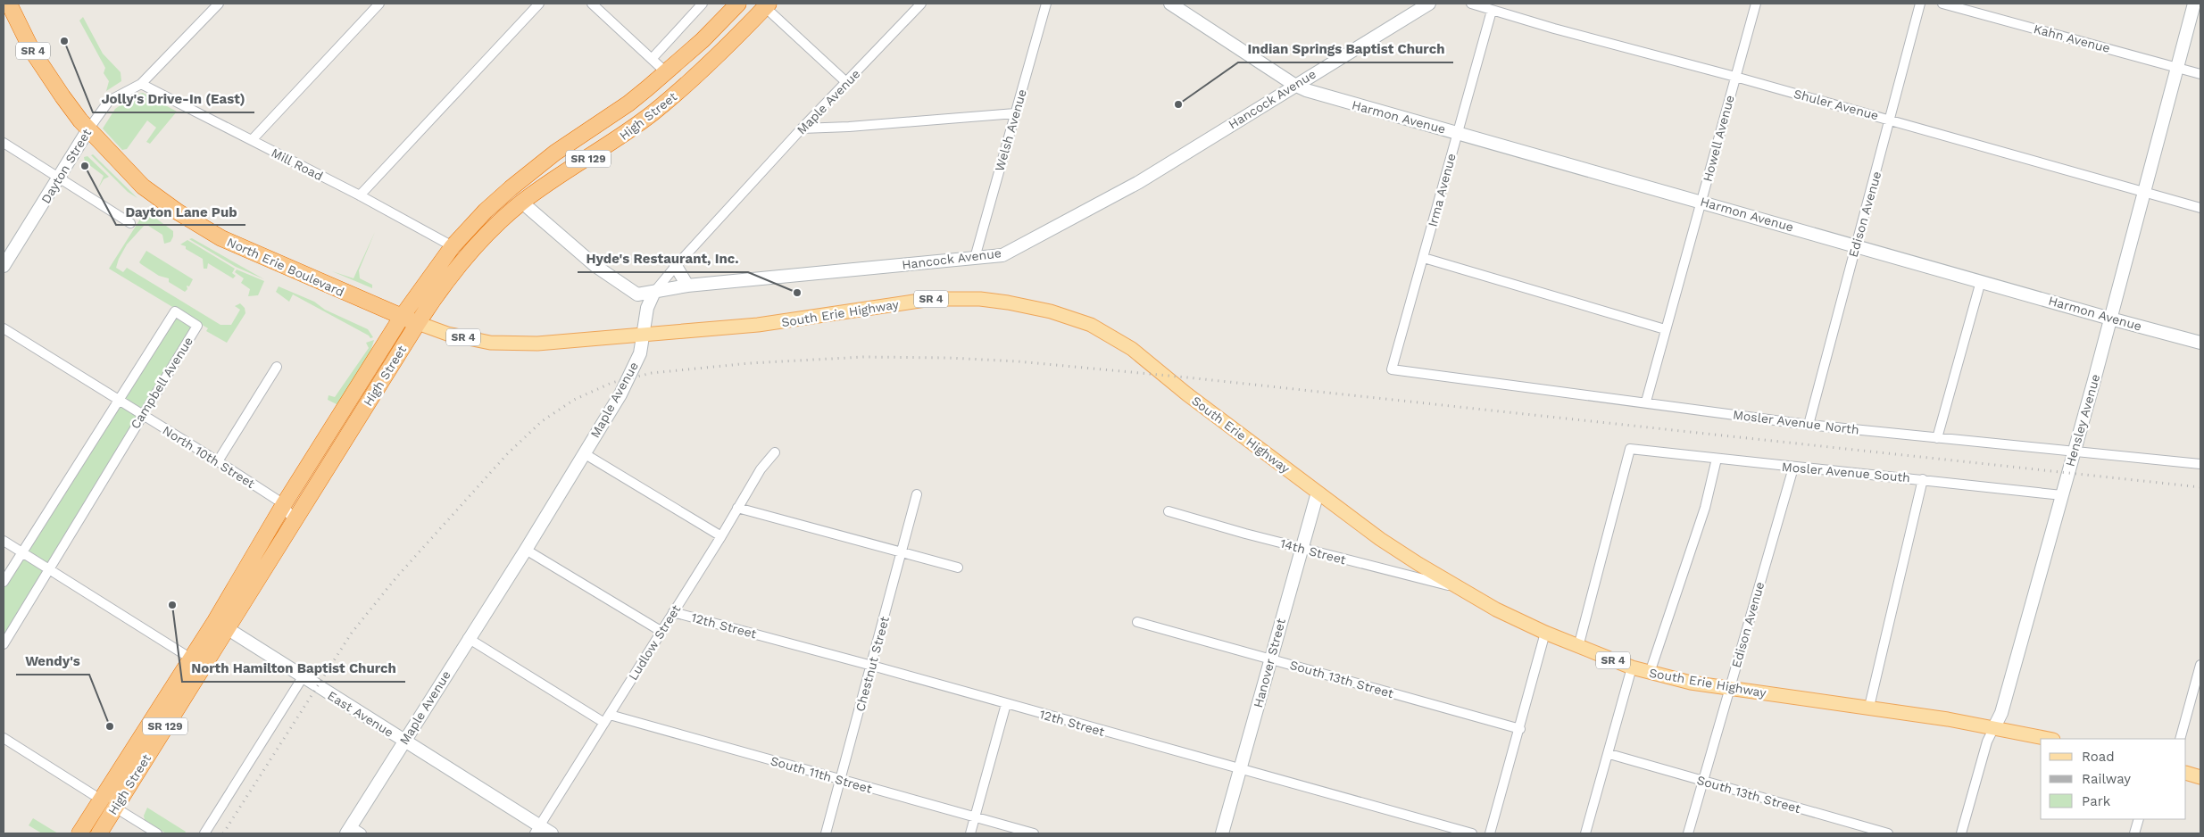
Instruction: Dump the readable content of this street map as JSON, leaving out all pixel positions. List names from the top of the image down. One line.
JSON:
{"streets":{"highway":["SR 4","High Street","SR 129","North Erie Boulevard","South Erie Highway"],"street":["Kahn Avenue","Hancock Avenue","Maple Avenue","Shuler Avenue","Harmon Avenue","Welsh Avenue","Howell Avenue","Mill Road","Dayton Street","Irma Avenue","Edison Avenue","Campbell Avenue","Hensley Avenue","Mosler Avenue North","North 10th Street","Mosler Avenue South","14th Street","12th Street","Ludlow Street","Hanover Street","Chestnut Street","South 13th Street","East Avenue","South 11th Street"]},"crossings":[["Kahn Avenue","Hensley Avenue"],["Hancock Avenue","Maple Avenue"],["Hancock Avenue","High Street"],["Hancock Avenue","Harmon Avenue"],["Hancock Avenue","Welsh Avenue"],["Maple Avenue","South Erie Highway"],["Maple Avenue","East Avenue"],["Maple Avenue","South 11th Street"],["Shuler Avenue","Howell Avenue"],["Shuler Avenue","Irma Avenue"],["Shuler Avenue","Edison Avenue"],["Shuler Avenue","Hensley Avenue"],["High Street","Mill Road"],["High Street","North Erie Boulevard"],["High Street","South Erie Highway"],["High Street","North 10th Street"],["High Street","East Avenue"],["Harmon Avenue","Howell Avenue"],["Harmon Avenue","Irma Avenue"],["Harmon Avenue","Edison Avenue"],["Harmon Avenue","Hensley Avenue"],["Howell Avenue","Mosler Avenue North"],["Mill Road","Dayton Street"],["Dayton Street","North Erie Boulevard"],["Irma Avenue","Mosler Avenue North"],["Edison Avenue","South Erie Highway"],["Edison Avenue","Mosler Avenue North"],["Edison Avenue","Mosler Avenue South"],["Edison Avenue","South 13th Street"],["North Erie Boulevard","South Erie Highway"],["South Erie Highway","Hensley Avenue"],["South Erie Highway","Mosler Avenue South"],["South Erie Highway","14th Street"],["South Erie Highway","Hanover Street"],["Campbell Avenue","North 10th Street"],["Hensley Avenue","Mosler Avenue North"],["Hensley Avenue","Mosler Avenue South"],["14th Street","Hanover Street"],["12th Street","Ludlow Street"],["12th Street","Hanover Street"],["12th Street","Chestnut Street"],["Ludlow Street","East Avenue"],["Ludlow Street","South 11th Street"],["Hanover Street","South 13th Street"],["Chestnut Street","South 11th Street"]],"places":["Jolly's Drive-In (East)","Indian Springs Baptist Church","Dayton Lane Pub","Hyde's Restaurant, Inc.","North Hamilton Baptist Church","Wendy's"],"legend":["Road","Railway","Park"]}
